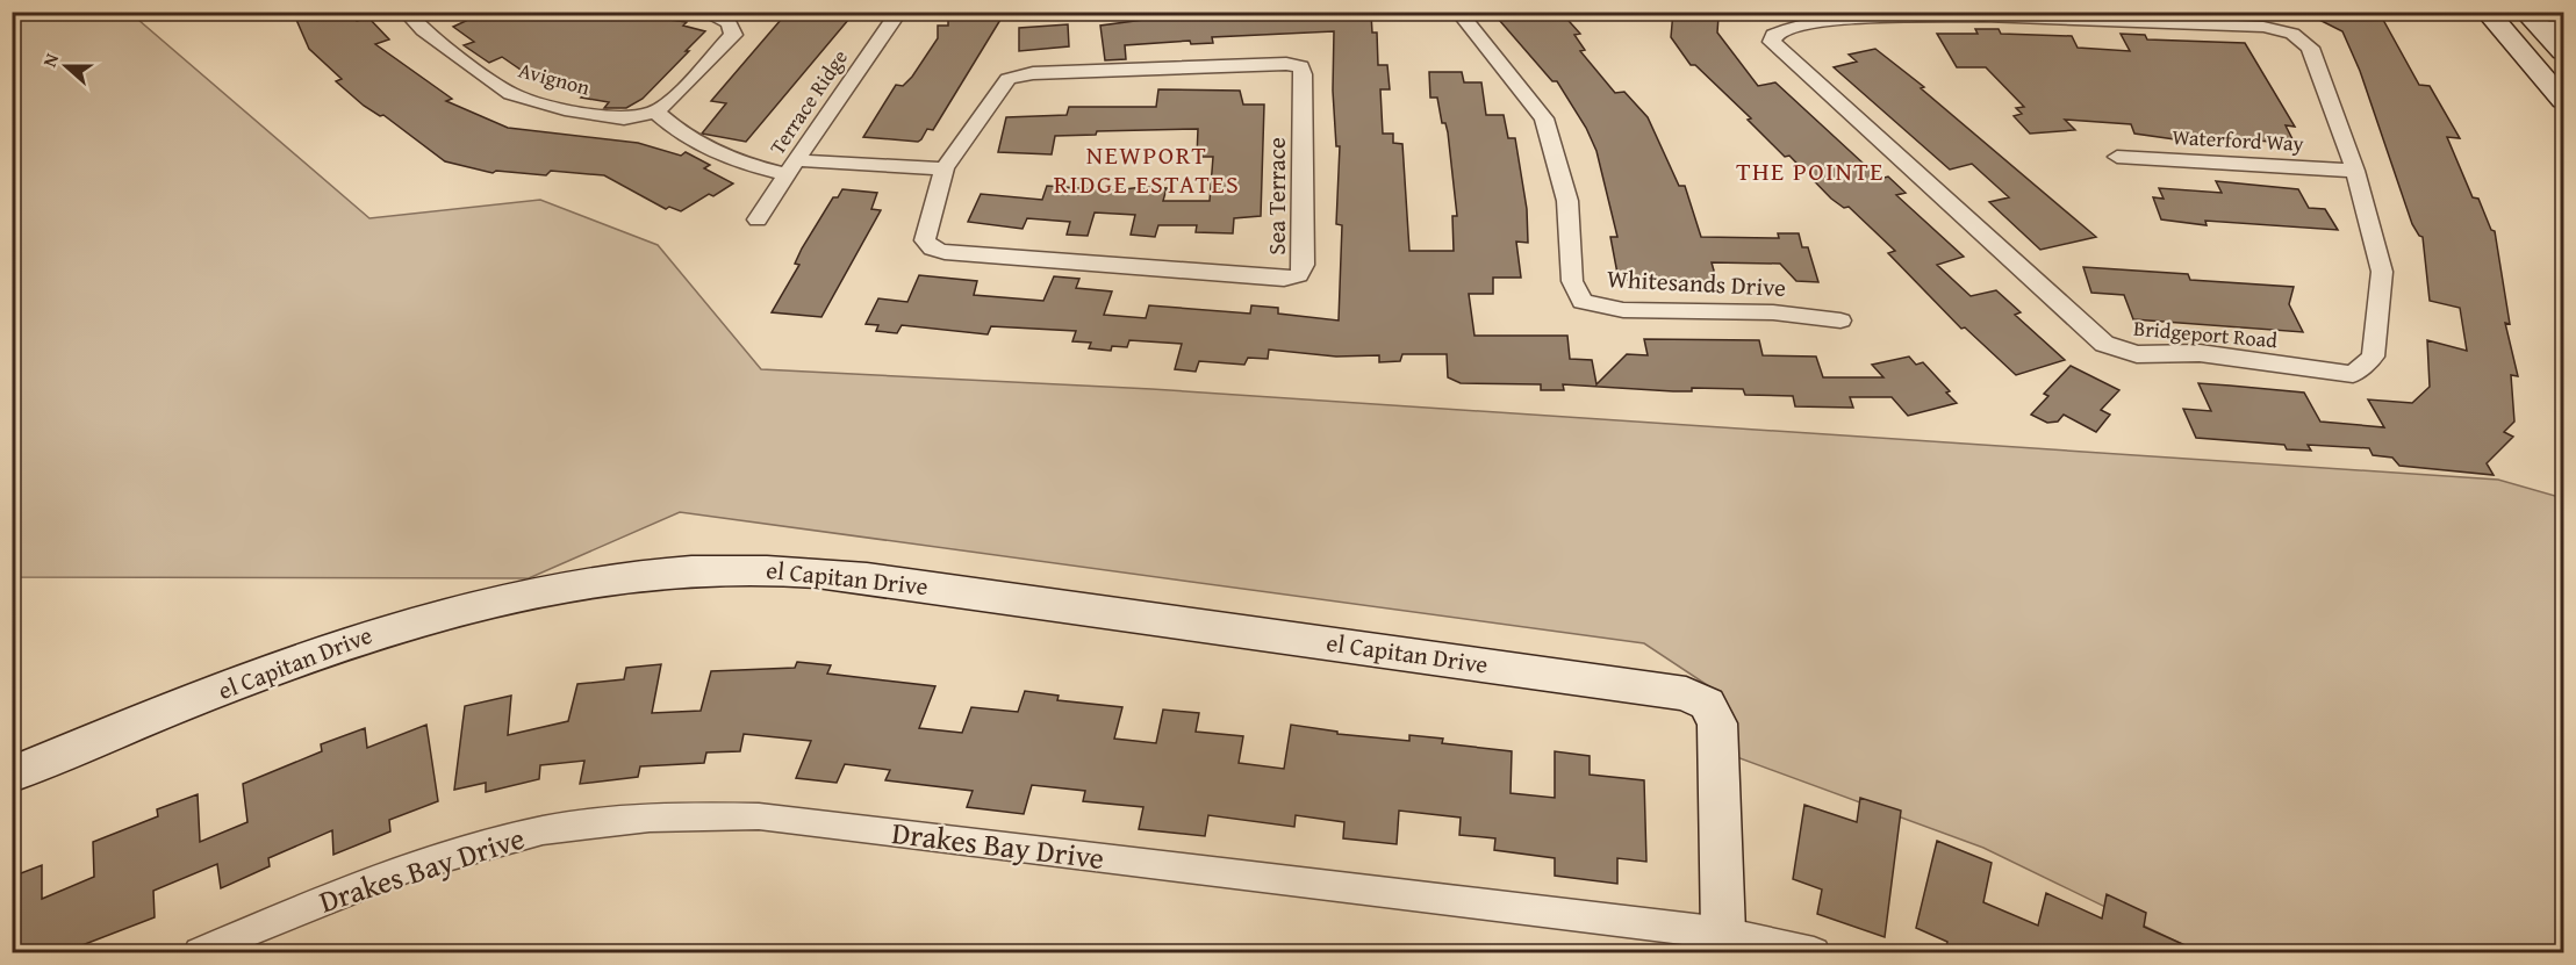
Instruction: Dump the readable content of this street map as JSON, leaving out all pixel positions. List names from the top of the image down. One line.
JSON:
{"streets":{"street":["Avignon","Terrace Ridge","Waterford Way","Sea Terrace","Whitesands Drive","Bridgeport Road","el Capitan Drive","Drakes Bay Drive"]},"crossings":[["Waterford Way","Bridgeport Road"],["el Capitan Drive","Drakes Bay Drive"]],"districts":["NEWPORT RIDGE ESTATES","THE POINTE"],"north":"left"}
